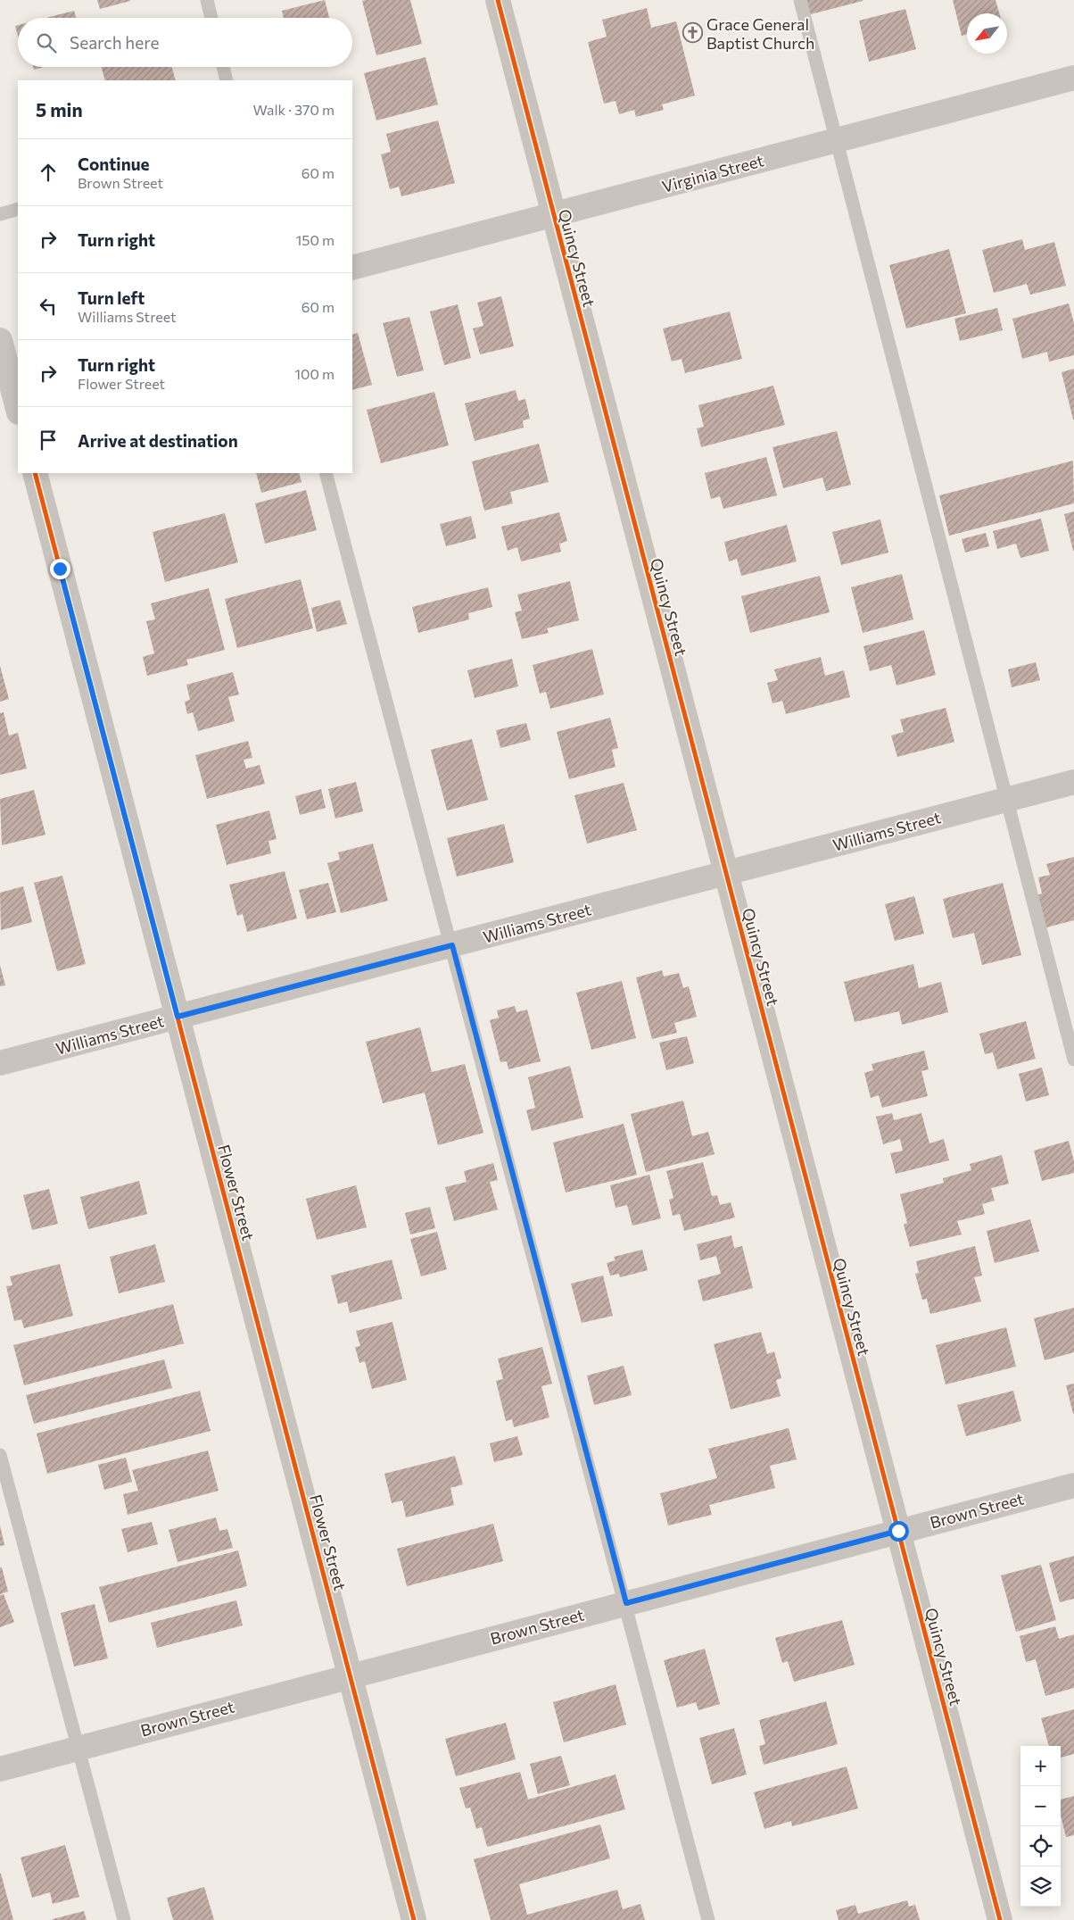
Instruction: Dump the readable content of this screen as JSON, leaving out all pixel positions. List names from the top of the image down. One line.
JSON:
{"streets":{"street":["Virginia Street","Quincy Street","Williams Street","Flower Street","Brown Street"]},"crossings":[["Virginia Street","Quincy Street"],["Quincy Street","Williams Street"],["Quincy Street","Brown Street"],["Williams Street","Flower Street"],["Flower Street","Brown Street"]],"places":{"church":["Grace General Baptist Church"]},"north":"bottom left","page":{"search":"Search here","heading":["5 min","Walk · 370 m"],"list":[["Continue","Brown Street","60 m"],["Turn right","150 m"],["Turn left","Williams Street","60 m"],["Turn right","Flower Street","100 m"],"Arrive at destination"],"map_buttons":["+","−"]}}
